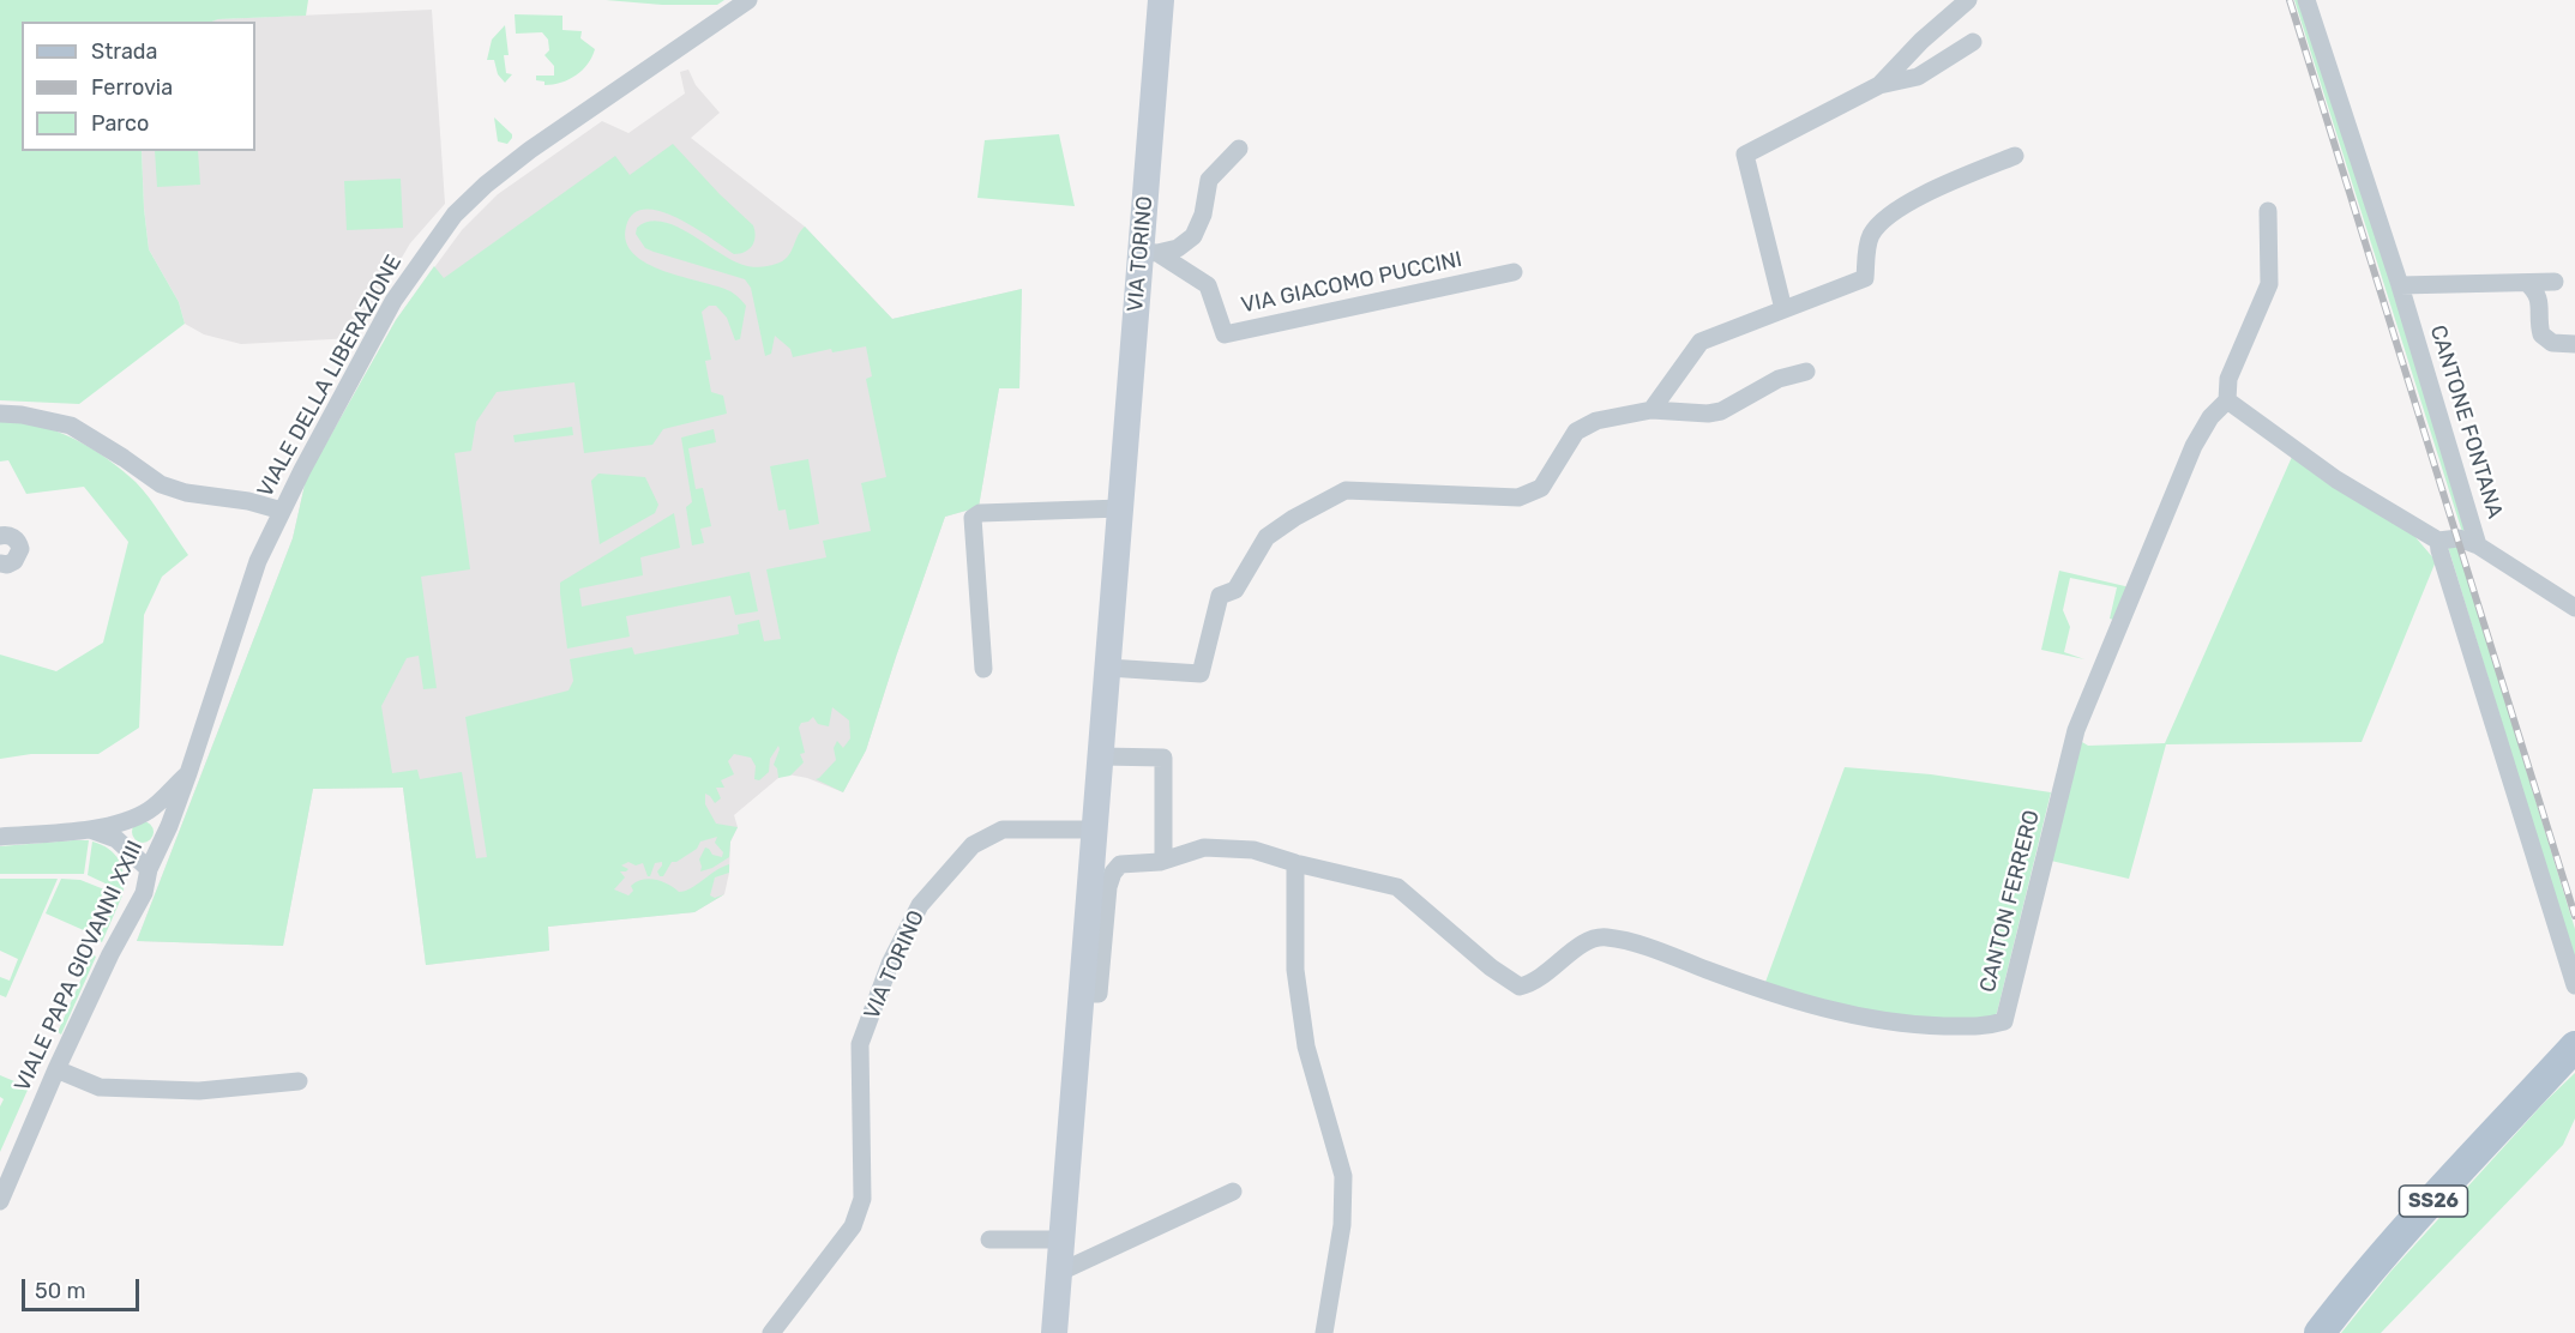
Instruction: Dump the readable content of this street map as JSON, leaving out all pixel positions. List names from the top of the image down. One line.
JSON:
{"streets":{"main road":["SS26"],"street":["VIA TORINO","VIA GIACOMO PUCCINI","VIALE DELLA LIBERAZIONE","CANTONE FONTANA","CANTON FERRERO","VIALE PAPA GIOVANNI XXIII"]},"crossings":[["VIA TORINO","VIA GIACOMO PUCCINI"],["VIA TORINO","CANTON FERRERO"],["VIALE DELLA LIBERAZIONE","VIALE PAPA GIOVANNI XXIII"]],"legend":["Strada","Ferrovia","Parco"],"scale_bar":"50 m"}
